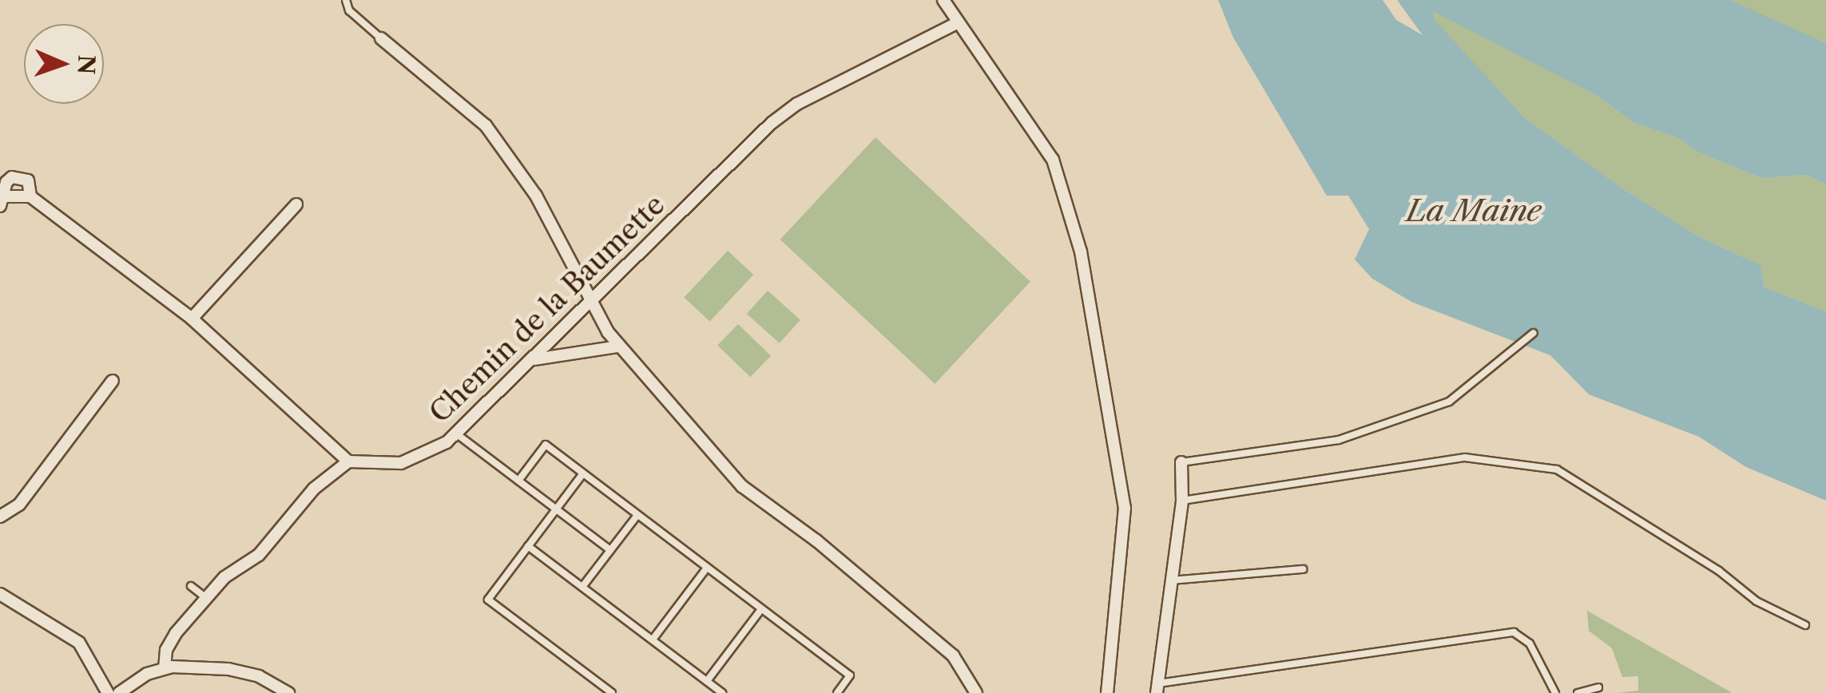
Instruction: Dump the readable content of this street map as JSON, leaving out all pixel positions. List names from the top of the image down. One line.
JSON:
{"streets":{"street":["Chemin de la Baumette"]},"water":["La Maine"],"north":"right"}
